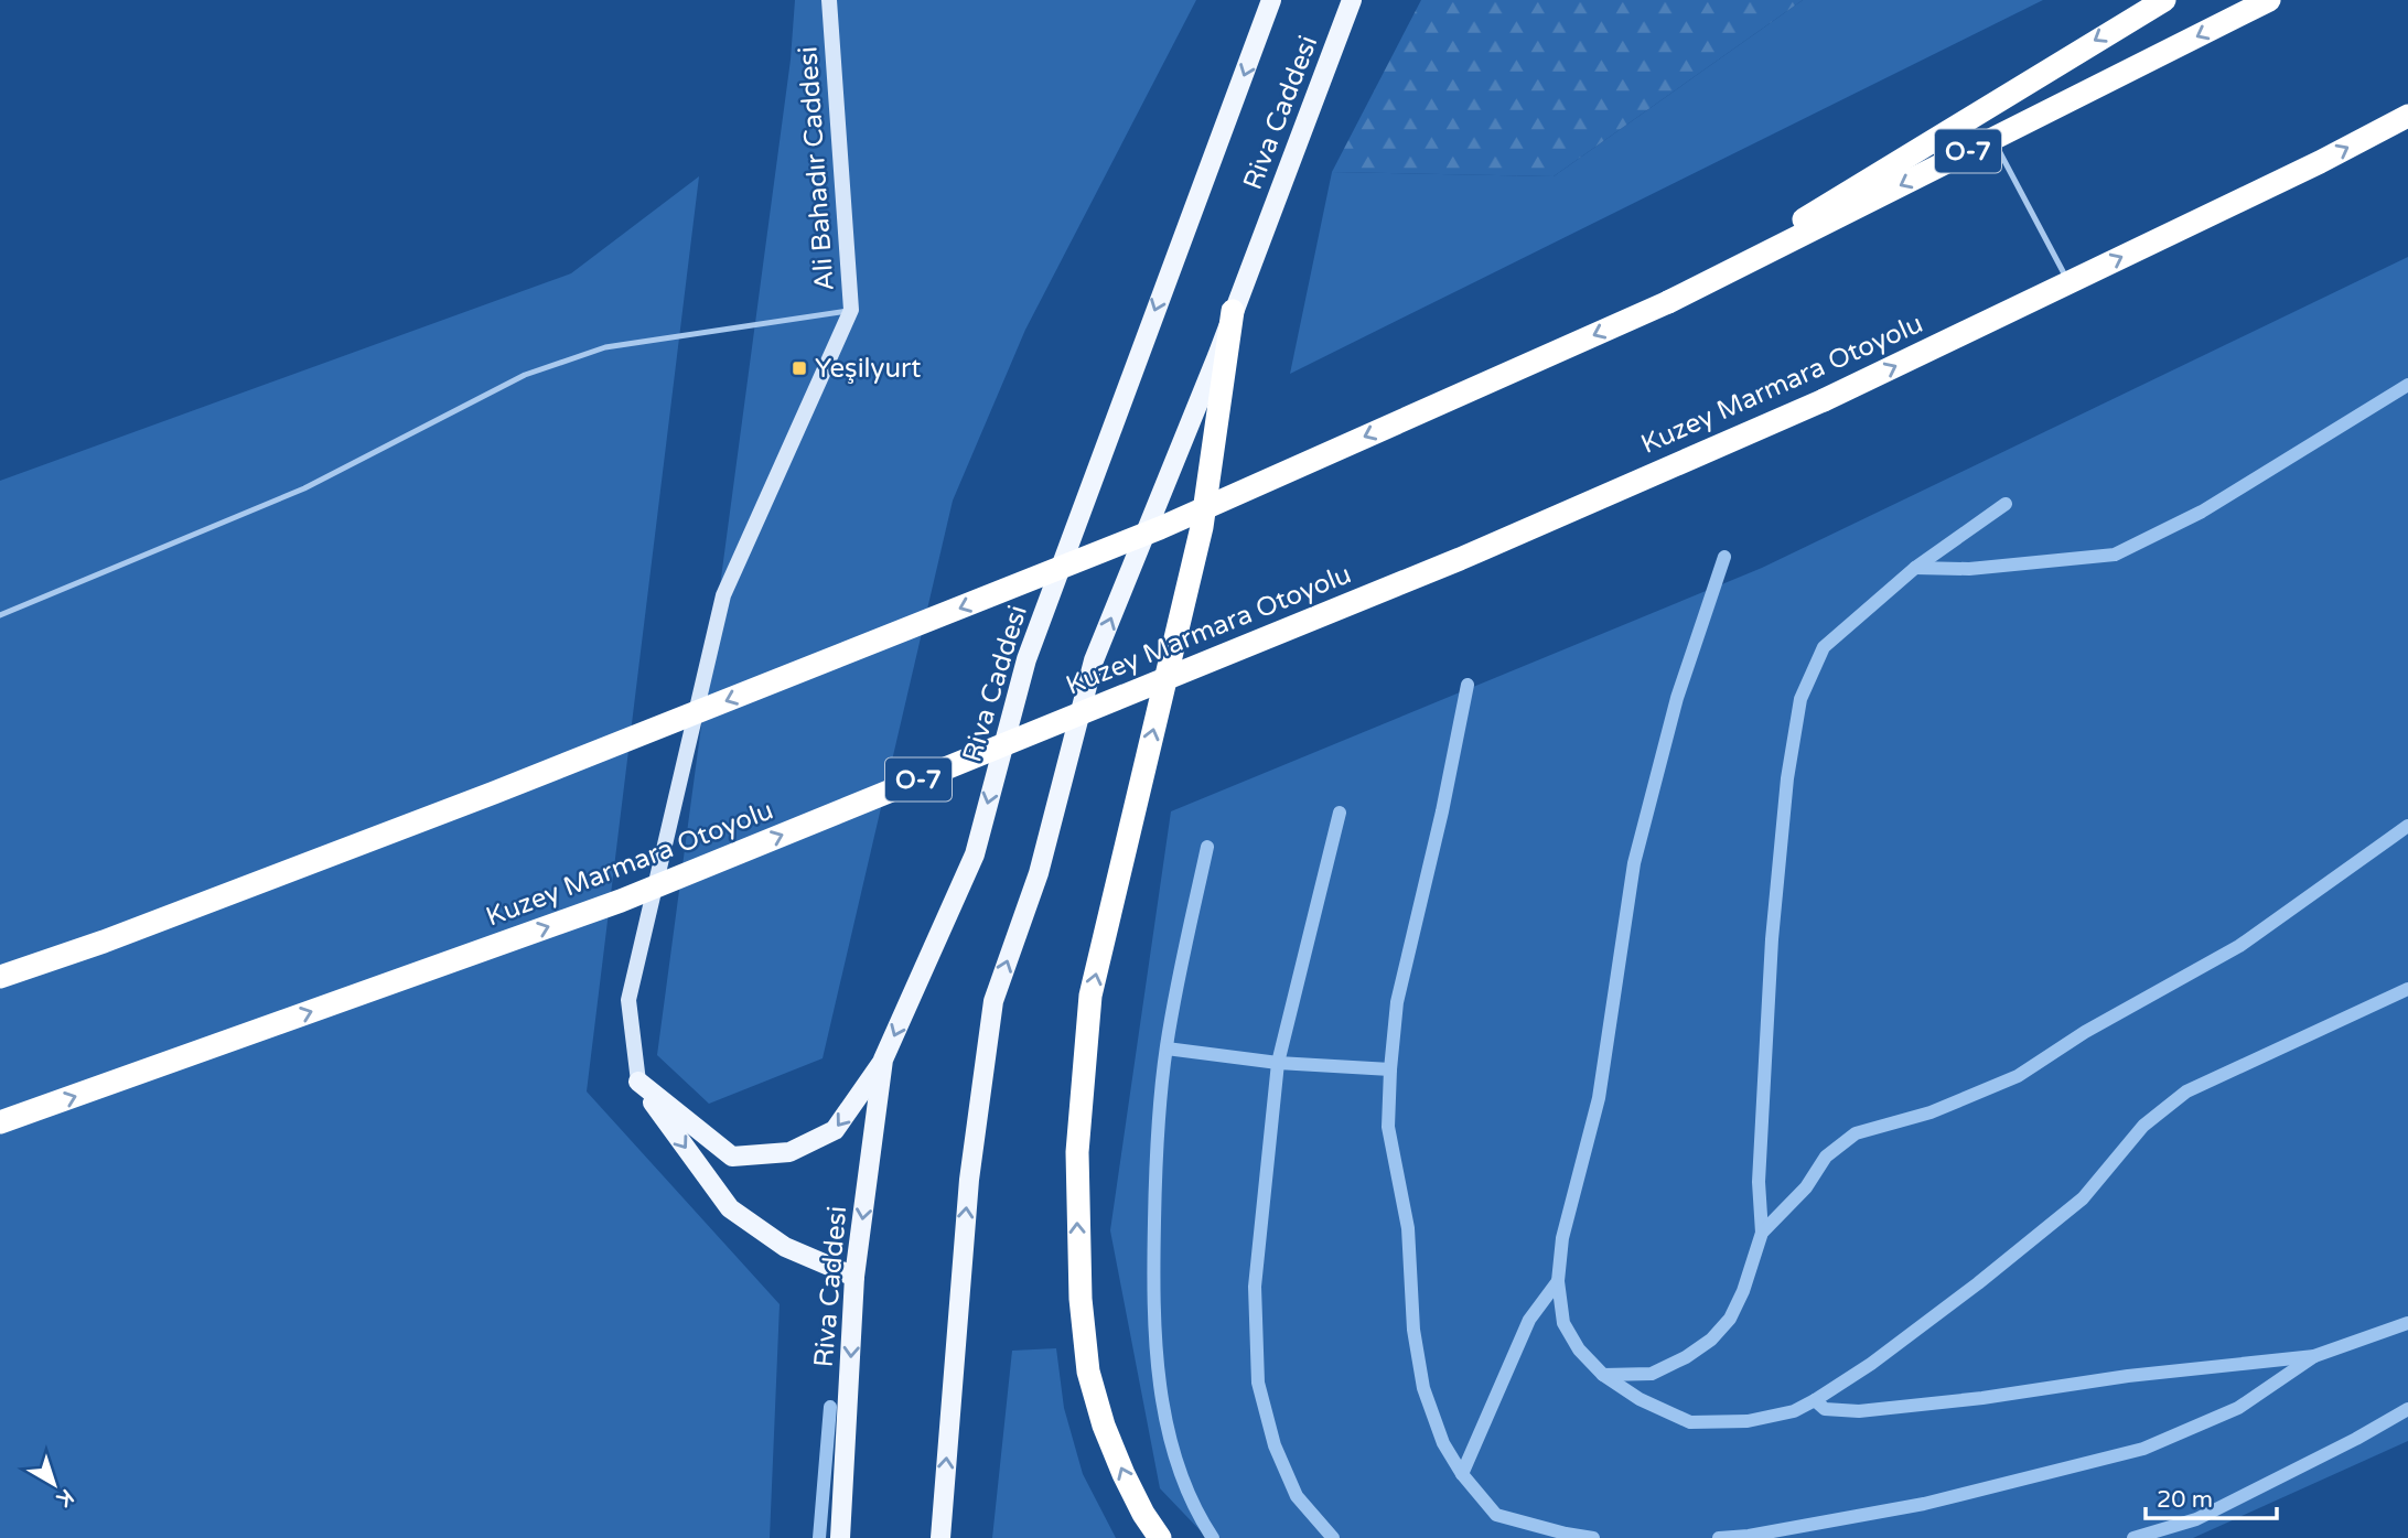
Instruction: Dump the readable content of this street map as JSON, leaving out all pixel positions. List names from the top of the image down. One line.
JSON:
{"streets":{"highway":["O-7","Kuzey Marmara Otoyolu"],"main road":["Riva Caddesi","Ali Bahadır Caddesi"]},"places":{"transit":["Yeşilyurt"]},"scale_bar":"20 m","north":"bottom right"}
